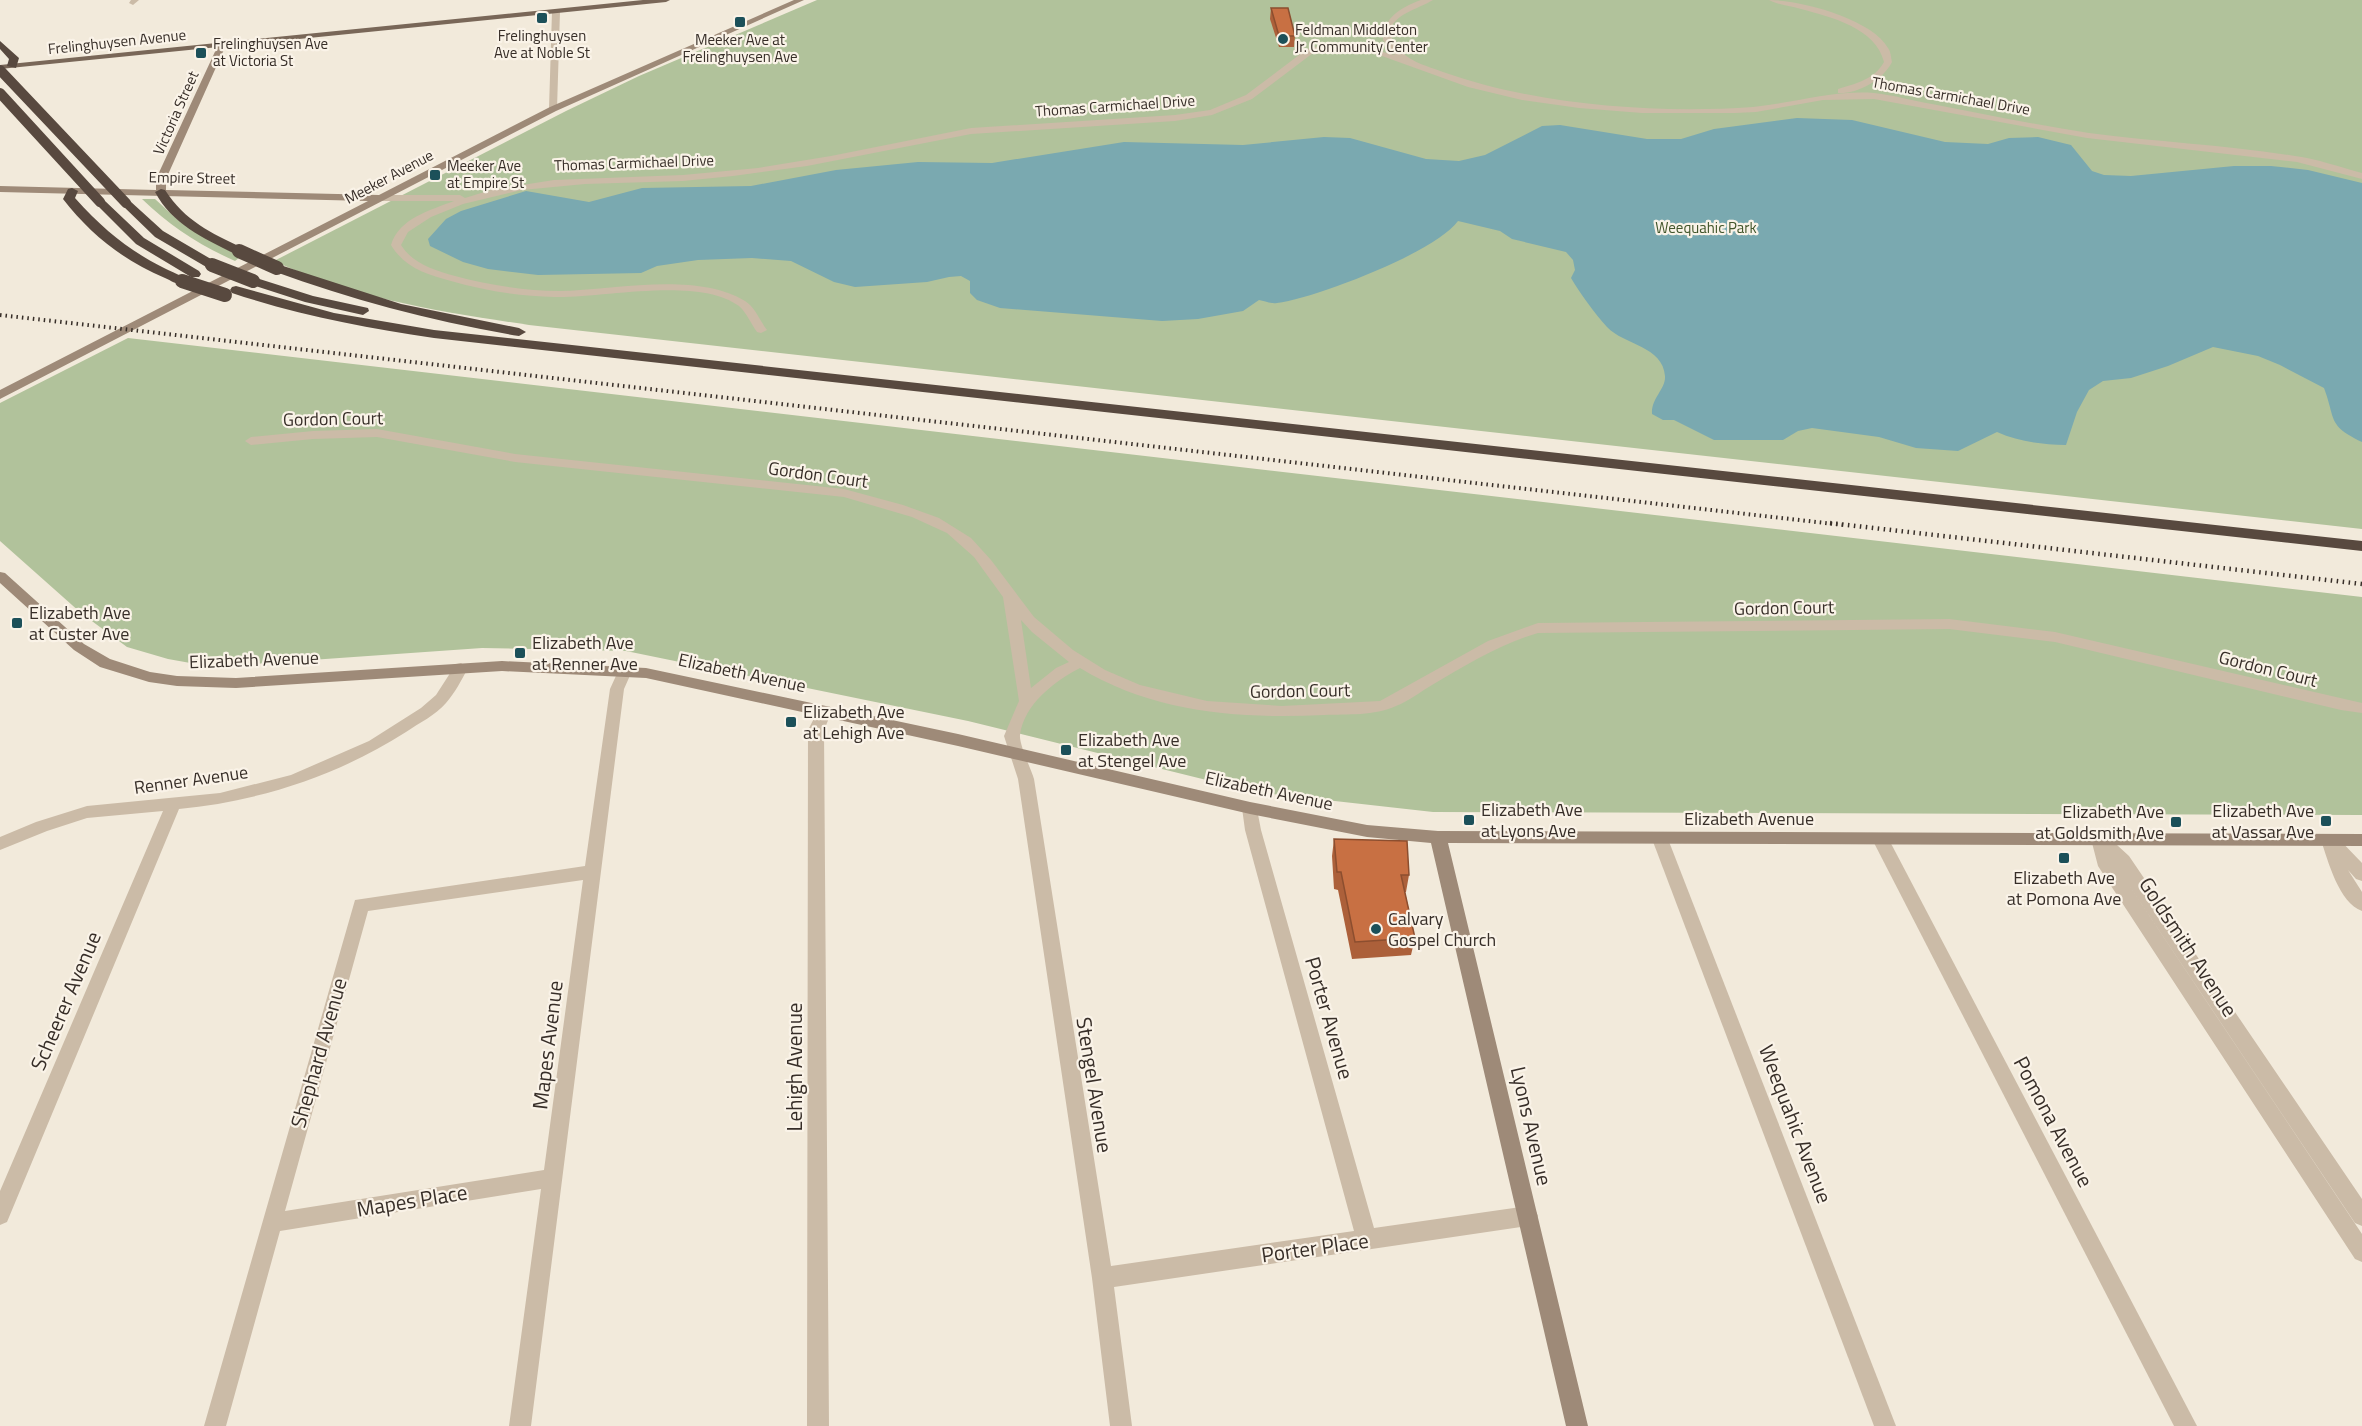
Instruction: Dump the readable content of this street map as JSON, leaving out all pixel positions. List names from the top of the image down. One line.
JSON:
{"streets":{"main road":["Frelinghuysen Avenue","Victoria Street","Meeker Avenue","Empire Street","Elizabeth Avenue","Lyons Avenue"],"street":["Thomas Carmichael Drive","Gordon Court","Renner Avenue","Goldsmith Avenue","Scheerer Avenue","Porter Avenue","Mapes Avenue","Shephard Avenue","Lehigh Avenue","Stengel Avenue","Pomona Avenue","Weequahic Avenue","Mapes Place","Porter Place"]},"crossings":[["Frelinghuysen Avenue","Victoria Street"],["Victoria Street","Empire Street"],["Meeker Avenue","Empire Street"],["Elizabeth Avenue","Renner Avenue"],["Elizabeth Avenue","Goldsmith Avenue"],["Elizabeth Avenue","Porter Avenue"],["Elizabeth Avenue","Mapes Avenue"],["Elizabeth Avenue","Lehigh Avenue"],["Elizabeth Avenue","Stengel Avenue"],["Elizabeth Avenue","Pomona Avenue"],["Elizabeth Avenue","Weequahic Avenue"],["Elizabeth Avenue","Lyons Avenue"],["Renner Avenue","Scheerer Avenue"],["Porter Avenue","Porter Place"],["Mapes Avenue","Shephard Avenue"],["Mapes Avenue","Mapes Place"],["Shephard Avenue","Mapes Place"],["Stengel Avenue","Porter Place"],["Lyons Avenue","Porter Place"]],"parks":["Weequahic Park"],"places":{"transit":["Frelinghuysen Ave at Noble St","Meeker Ave at Frelinghuysen Ave","Frelinghuysen Ave at Victoria St","Meeker Ave at Empire St","Elizabeth Ave at Custer Ave","Elizabeth Ave at Renner Ave","Elizabeth Ave at Lehigh Ave","Elizabeth Ave at Stengel Ave","Elizabeth Ave at Lyons Ave","Elizabeth Ave at Vassar Ave","Elizabeth Ave at Goldsmith Ave","Elizabeth Ave at Pomona Ave"],"other":["Feldman Middleton Jr. Community Center","Calvary Gospel Church"]}}
